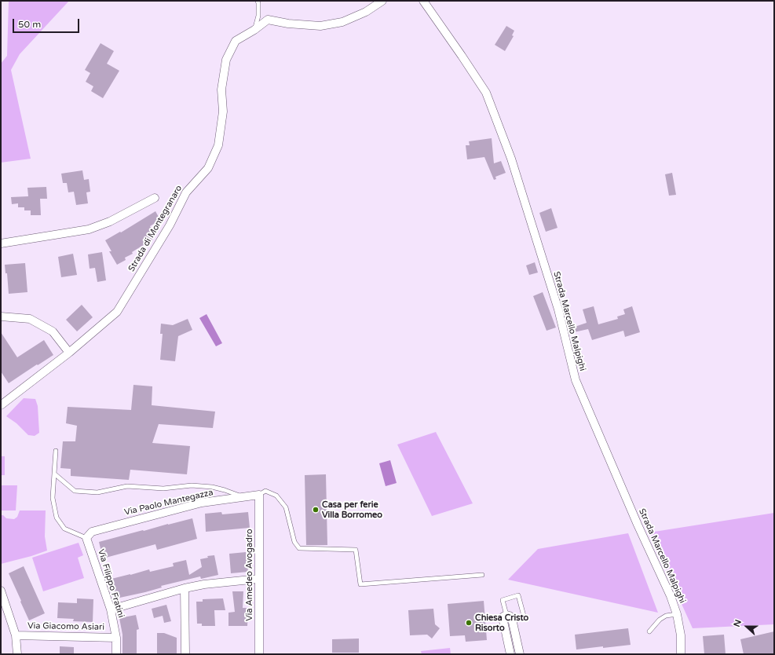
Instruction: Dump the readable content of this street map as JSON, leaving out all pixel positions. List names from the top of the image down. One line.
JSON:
{"streets":{"street":["Strada di Montegranaro","Strada Marcello Malpighi","Via Paolo Mantegazza","Via Amedeo Avogadro","Via Filippo Fratini","Via Giacomo Asiari"]},"crossings":[["Via Paolo Mantegazza","Via Amedeo Avogadro"],["Via Paolo Mantegazza","Via Filippo Fratini"],["Via Filippo Fratini","Via Giacomo Asiari"]],"places":["Casa per ferie Villa Borromeo","Chiesa Cristo Risorto"],"scale_bar":"50 m","north":"left"}
